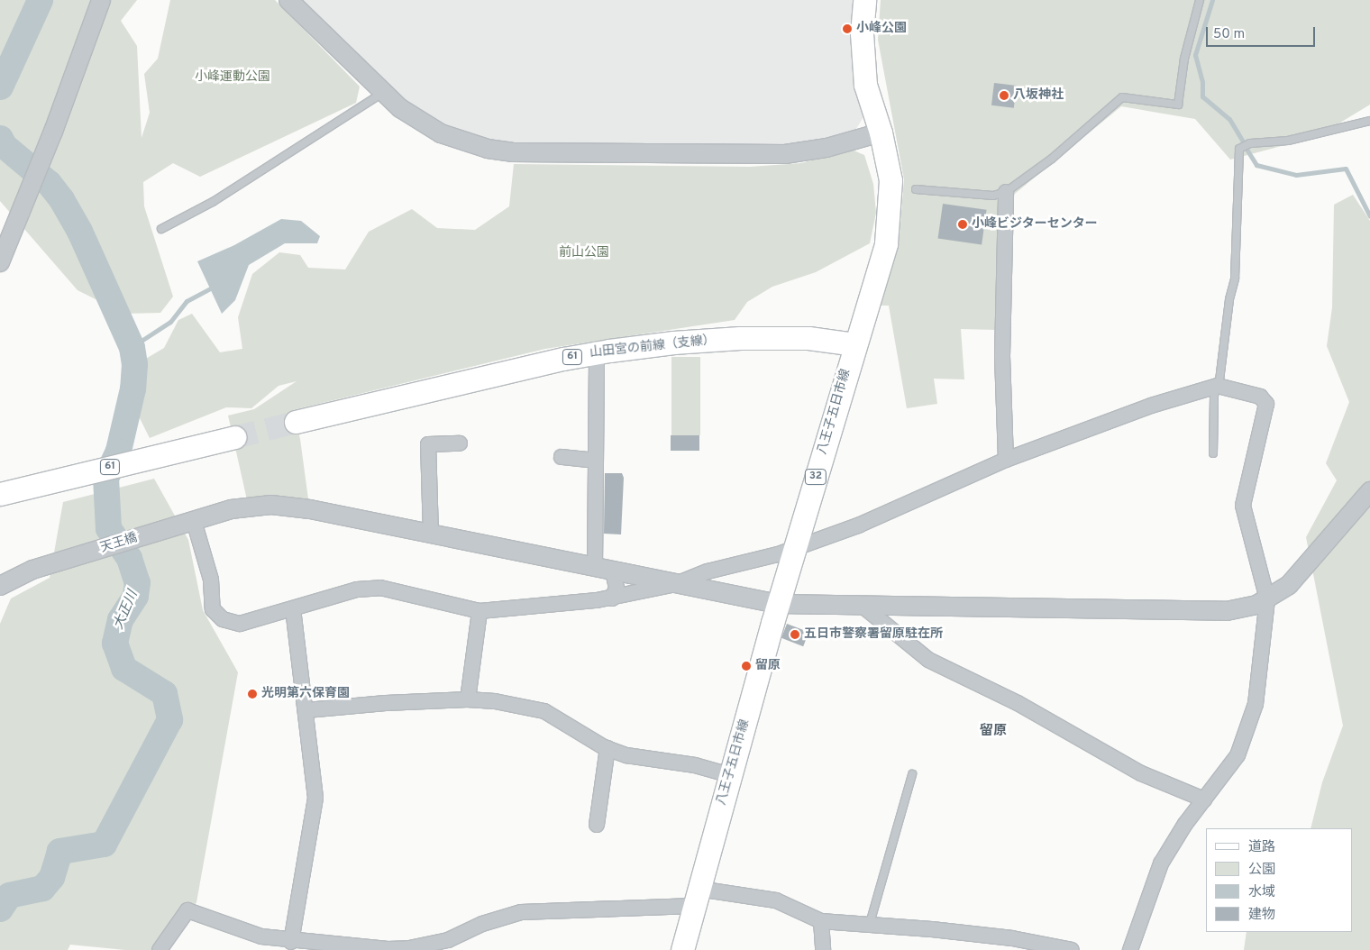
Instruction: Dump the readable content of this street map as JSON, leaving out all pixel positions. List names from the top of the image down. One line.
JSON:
{"streets":{"main road":["山田宮の前線（支線）","61","八王子五日市線","32"],"street":["天王橋"]},"crossings":[["山田宮の前線（支線）","八王子五日市線"],["八王子五日市線","天王橋"]],"districts":["留原"],"water":["大正川"],"parks":["小峰運動公園","前山公園"],"places":["小峰公園","八坂神社","小峰ビジターセンター","五日市警察署留原駐在所","留原","光明第六保育園"],"legend":["道路","公園","水域","建物"],"scale_bar":"50 m"}
